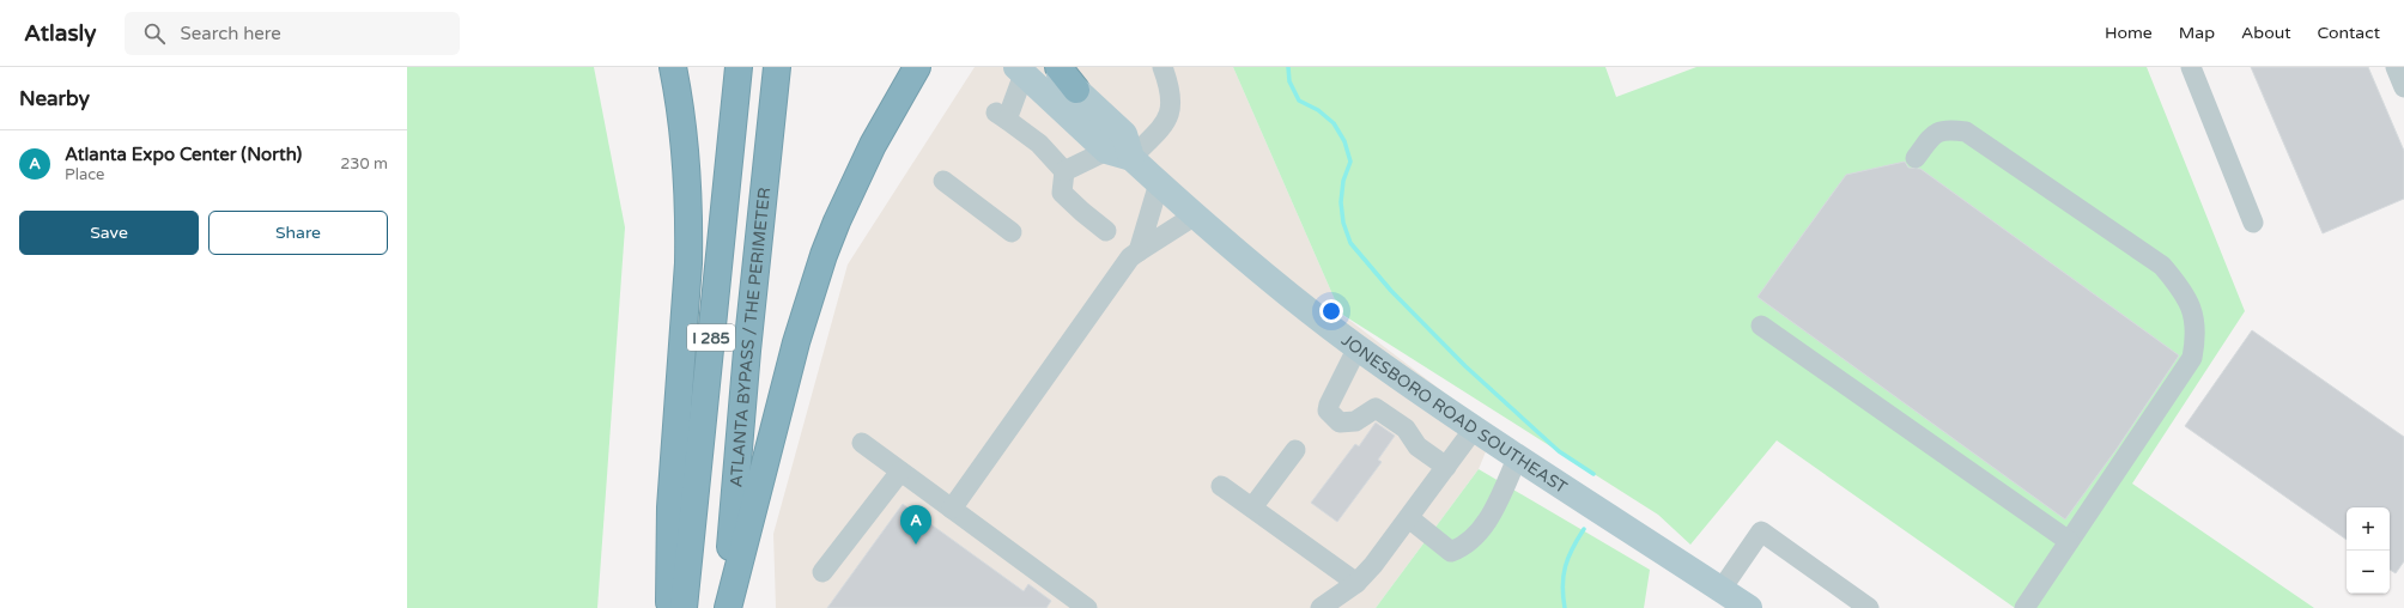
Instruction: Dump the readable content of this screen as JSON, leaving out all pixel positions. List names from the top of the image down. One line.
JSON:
{"streets":{"highway":["I 285","ATLANTA BYPASS / THE PERIMETER"],"main road":["JONESBORO ROAD SOUTHEAST"]},"page":{"header":"Atlasly","search":"Search here","nav":["Home","Map","About","Contact"],"heading":"Nearby","list":[{"mark":"A","name":"Atlanta Expo Center (North)","note":"Place","value":"230 m"}],"buttons":["Save","Share"],"pins":"A","map_buttons":["+","−"]}}
